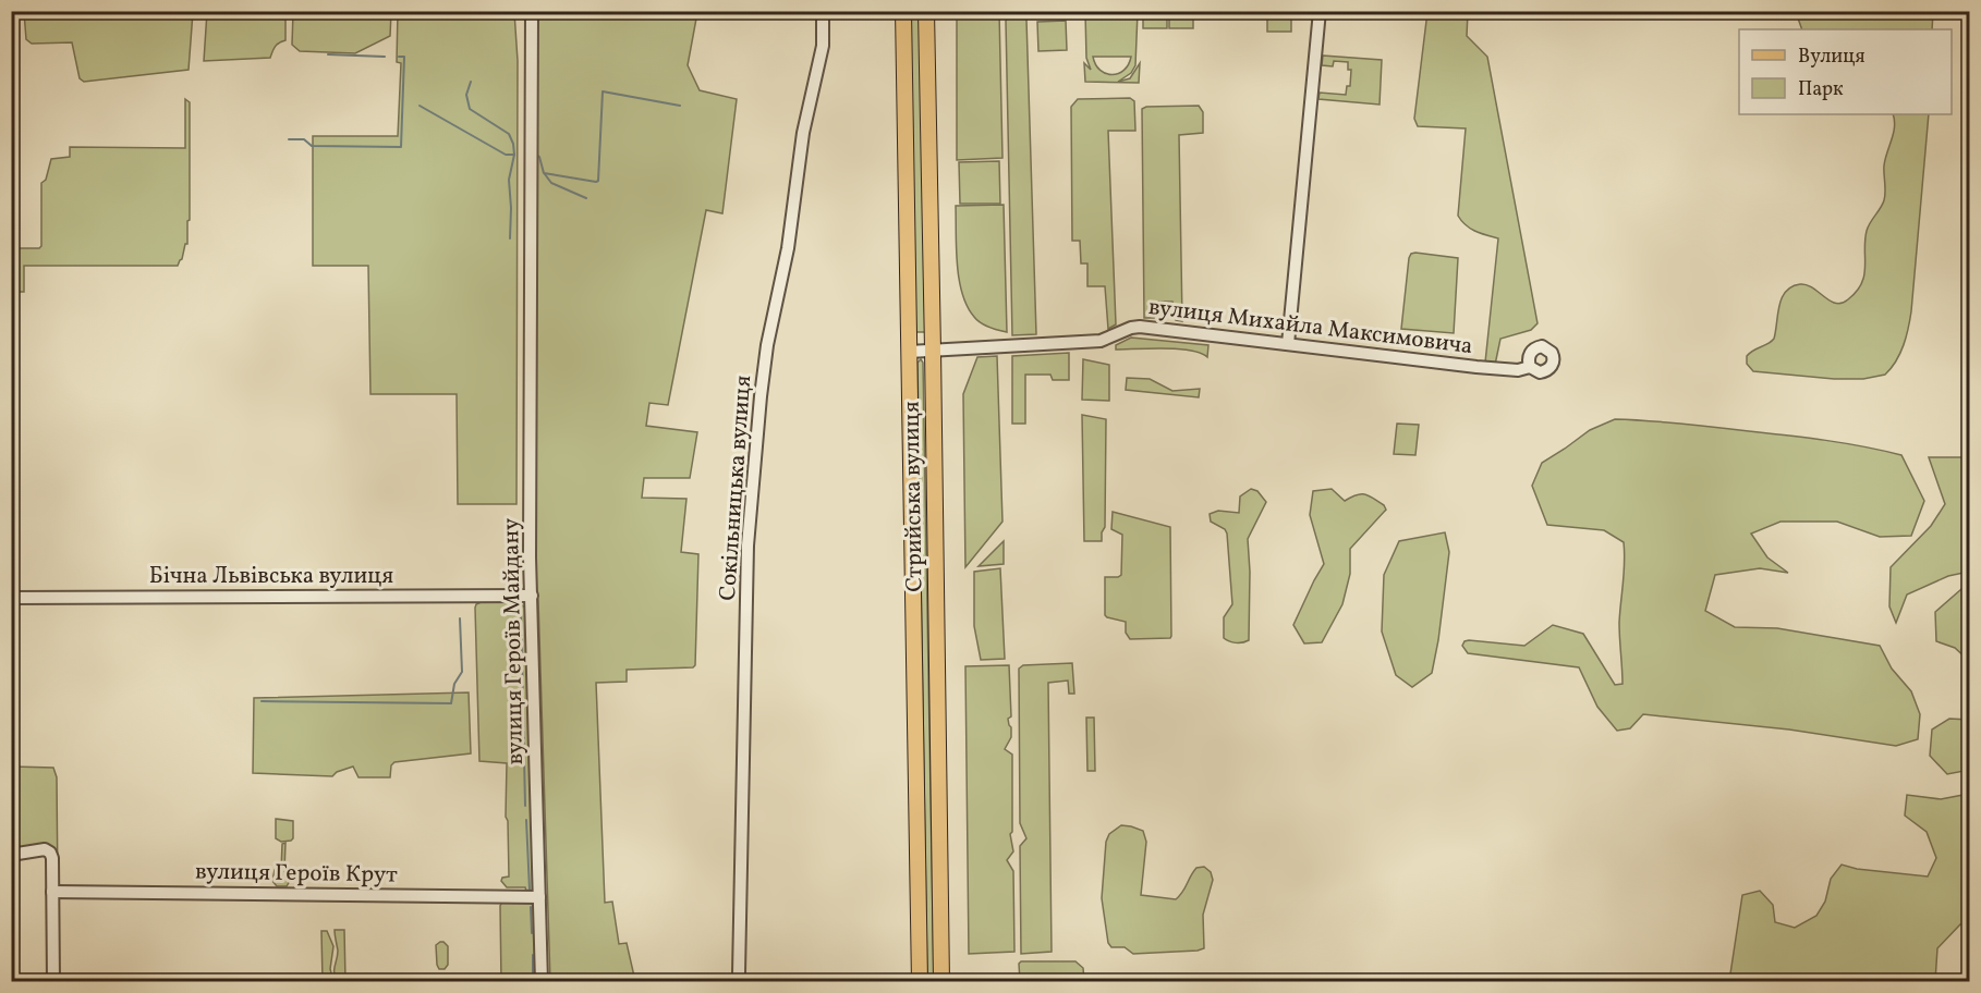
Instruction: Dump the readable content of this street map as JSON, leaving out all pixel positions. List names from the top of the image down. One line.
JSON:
{"streets":{"main road":["Стрийська вулиця"],"street":["вулиця Михайла Максимовича","Сокільницька вулиця","Бічна Львівська вулиця","вулиця Героїв Майдану","вулиця Героїв Крут"]},"crossings":[["вулиця Михайла Максимовича","Стрийська вулиця"],["Бічна Львівська вулиця","вулиця Героїв Майдану"],["вулиця Героїв Майдану","вулиця Героїв Крут"]],"legend":["Вулиця","Парк"]}
